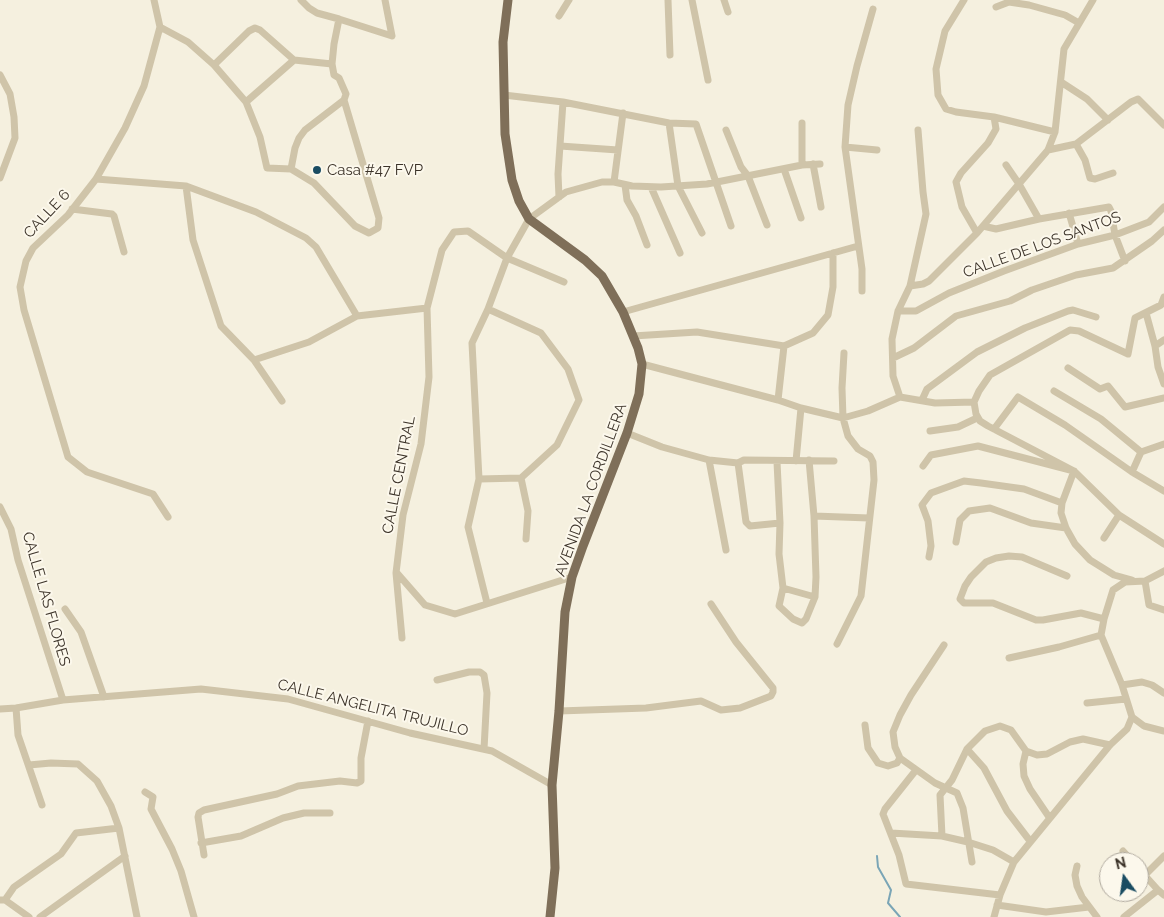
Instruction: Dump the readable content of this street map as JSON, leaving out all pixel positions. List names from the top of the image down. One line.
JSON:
{"streets":{"main road":["AVENIDA LA CORDILLERA"],"street":["CALLE 6","CALLE DE LOS SANTOS","CALLE CENTRAL","CALLE LAS FLORES","CALLE ANGELITA TRUJILLO"]},"crossings":[["AVENIDA LA CORDILLERA","CALLE ANGELITA TRUJILLO"],["CALLE LAS FLORES","CALLE ANGELITA TRUJILLO"]],"places":["Casa #47 FVP"],"north":"top"}
